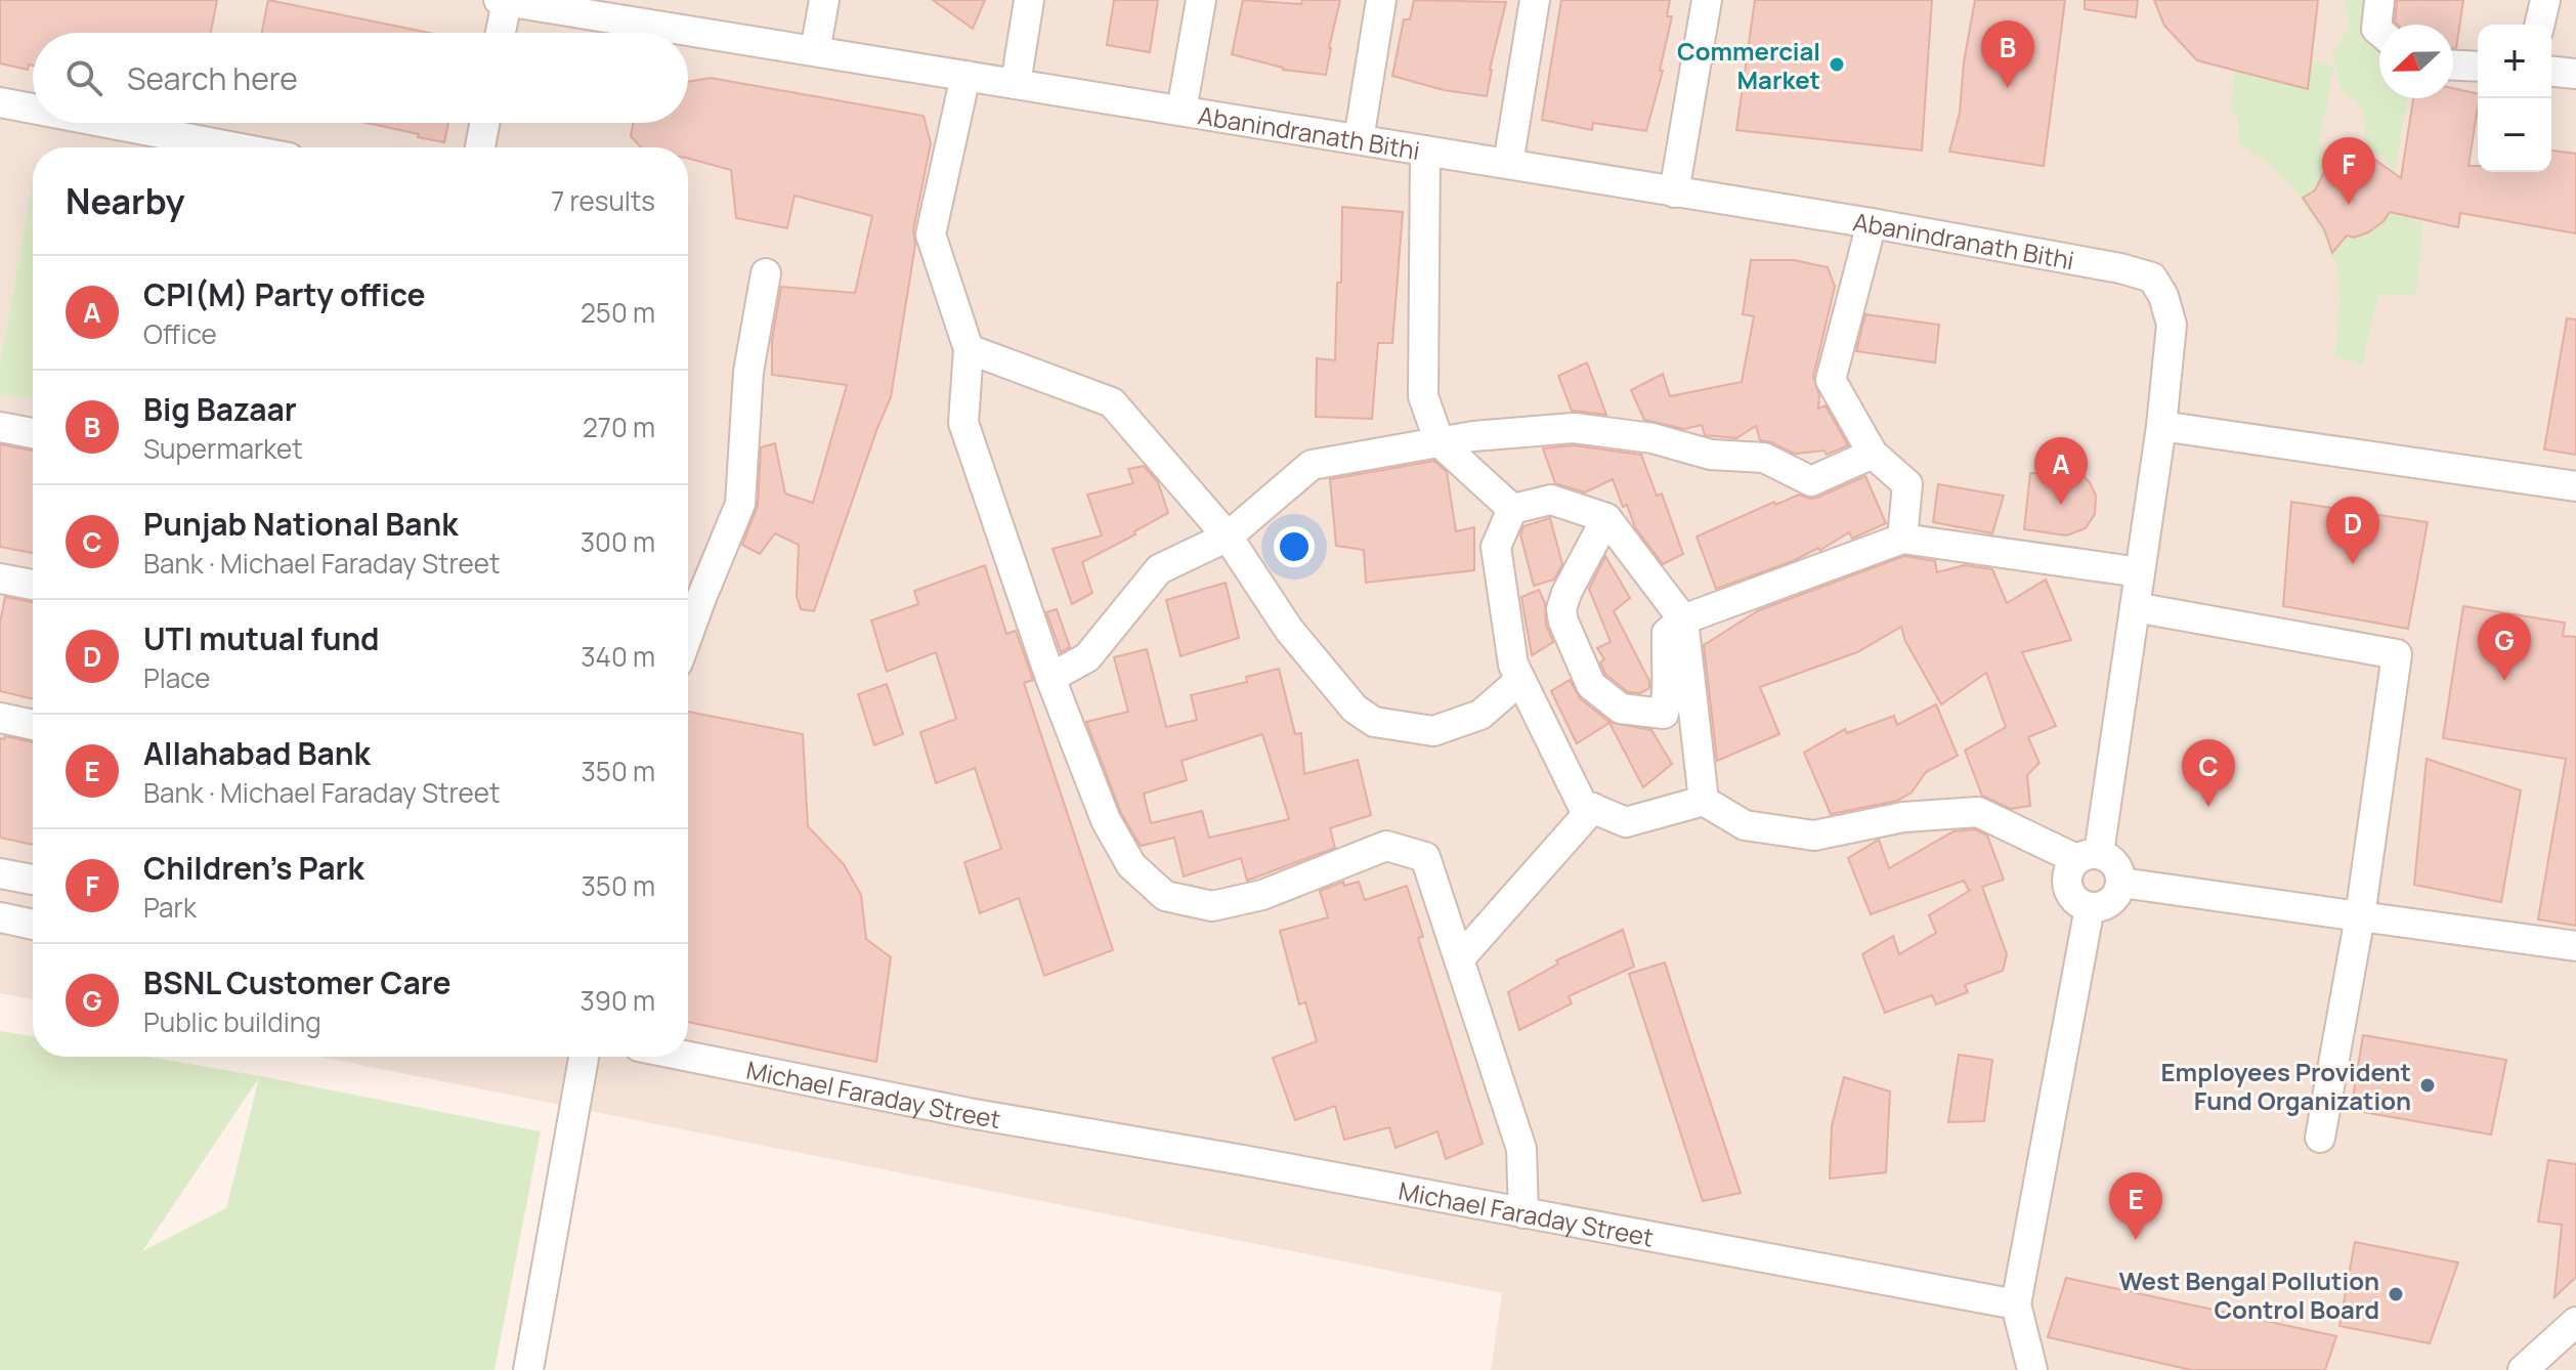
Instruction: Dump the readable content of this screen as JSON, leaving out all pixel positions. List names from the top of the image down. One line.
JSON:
{"streets":{"street":["Abanindranath Bithi","Michael Faraday Street"]},"places":["Commercial Market","Employees Provident Fund Organization","West Bengal Pollution Control Board"],"north":"left","page":{"pins":["B","F","A","D","G","C","E"],"map_buttons":["+","−"],"search":"Search here","heading":["Nearby","7 results"],"list":[{"mark":"A","name":"CPI(M) Party office","note":"Office","value":"250 m"},{"mark":"B","name":"Big Bazaar","note":"Supermarket","value":"270 m"},{"mark":"C","name":"Punjab National Bank","note":"Bank · Michael Faraday Street","value":"300 m"},{"mark":"D","name":"UTI mutual fund","note":"Place","value":"340 m"},{"mark":"E","name":"Allahabad Bank","note":"Bank · Michael Faraday Street","value":"350 m"},{"mark":"F","name":"Children's Park","note":"Park","value":"350 m"},{"mark":"G","name":"BSNL Customer Care","note":"Public building","value":"390 m"}]}}
